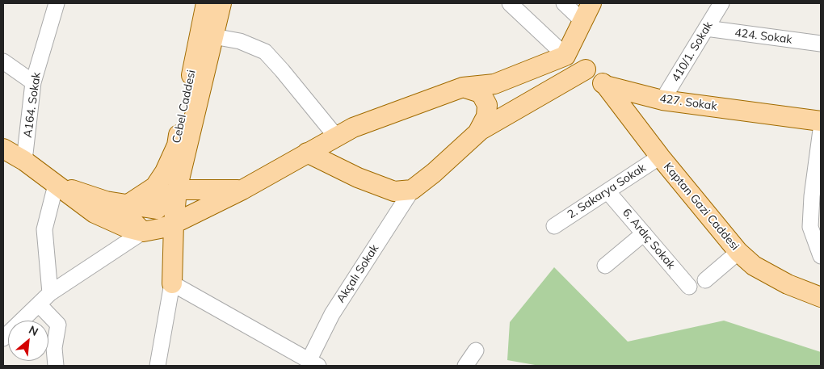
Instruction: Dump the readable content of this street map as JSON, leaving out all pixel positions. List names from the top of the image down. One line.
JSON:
{"streets":{"main road":["427. Sokak","Cebel Caddesi","Kaptan Gazi Caddesi"],"street":["424. Sokak","410/1. Sokak","A164. Sokak","2. Sakarya Sokak","6. Ardıç Sokak","Akçalı Sokak"]},"crossings":[["424. Sokak","410/1. Sokak"],["410/1. Sokak","427. Sokak"],["427. Sokak","Kaptan Gazi Caddesi"],["2. Sakarya Sokak","Kaptan Gazi Caddesi"],["2. Sakarya Sokak","6. Ardıç Sokak"]],"north":"top right"}
